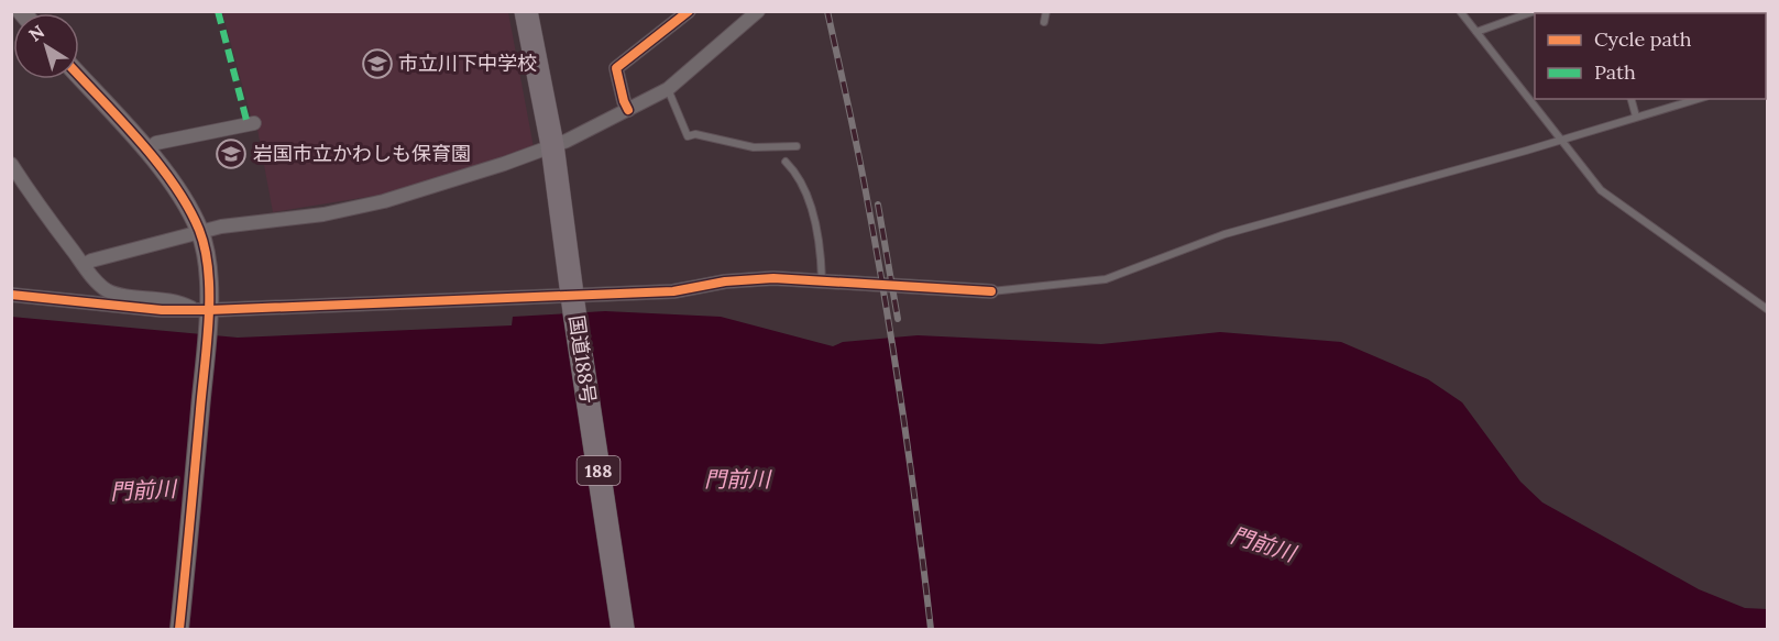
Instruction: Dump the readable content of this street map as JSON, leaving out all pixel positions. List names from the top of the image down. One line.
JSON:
{"streets":{"highway":["国道188号","188"]},"water":["門前川"],"places":{"school or university":["市立川下中学校","岩国市立かわしも保育園"]},"legend":["Cycle path","Path"],"north":"top left"}
